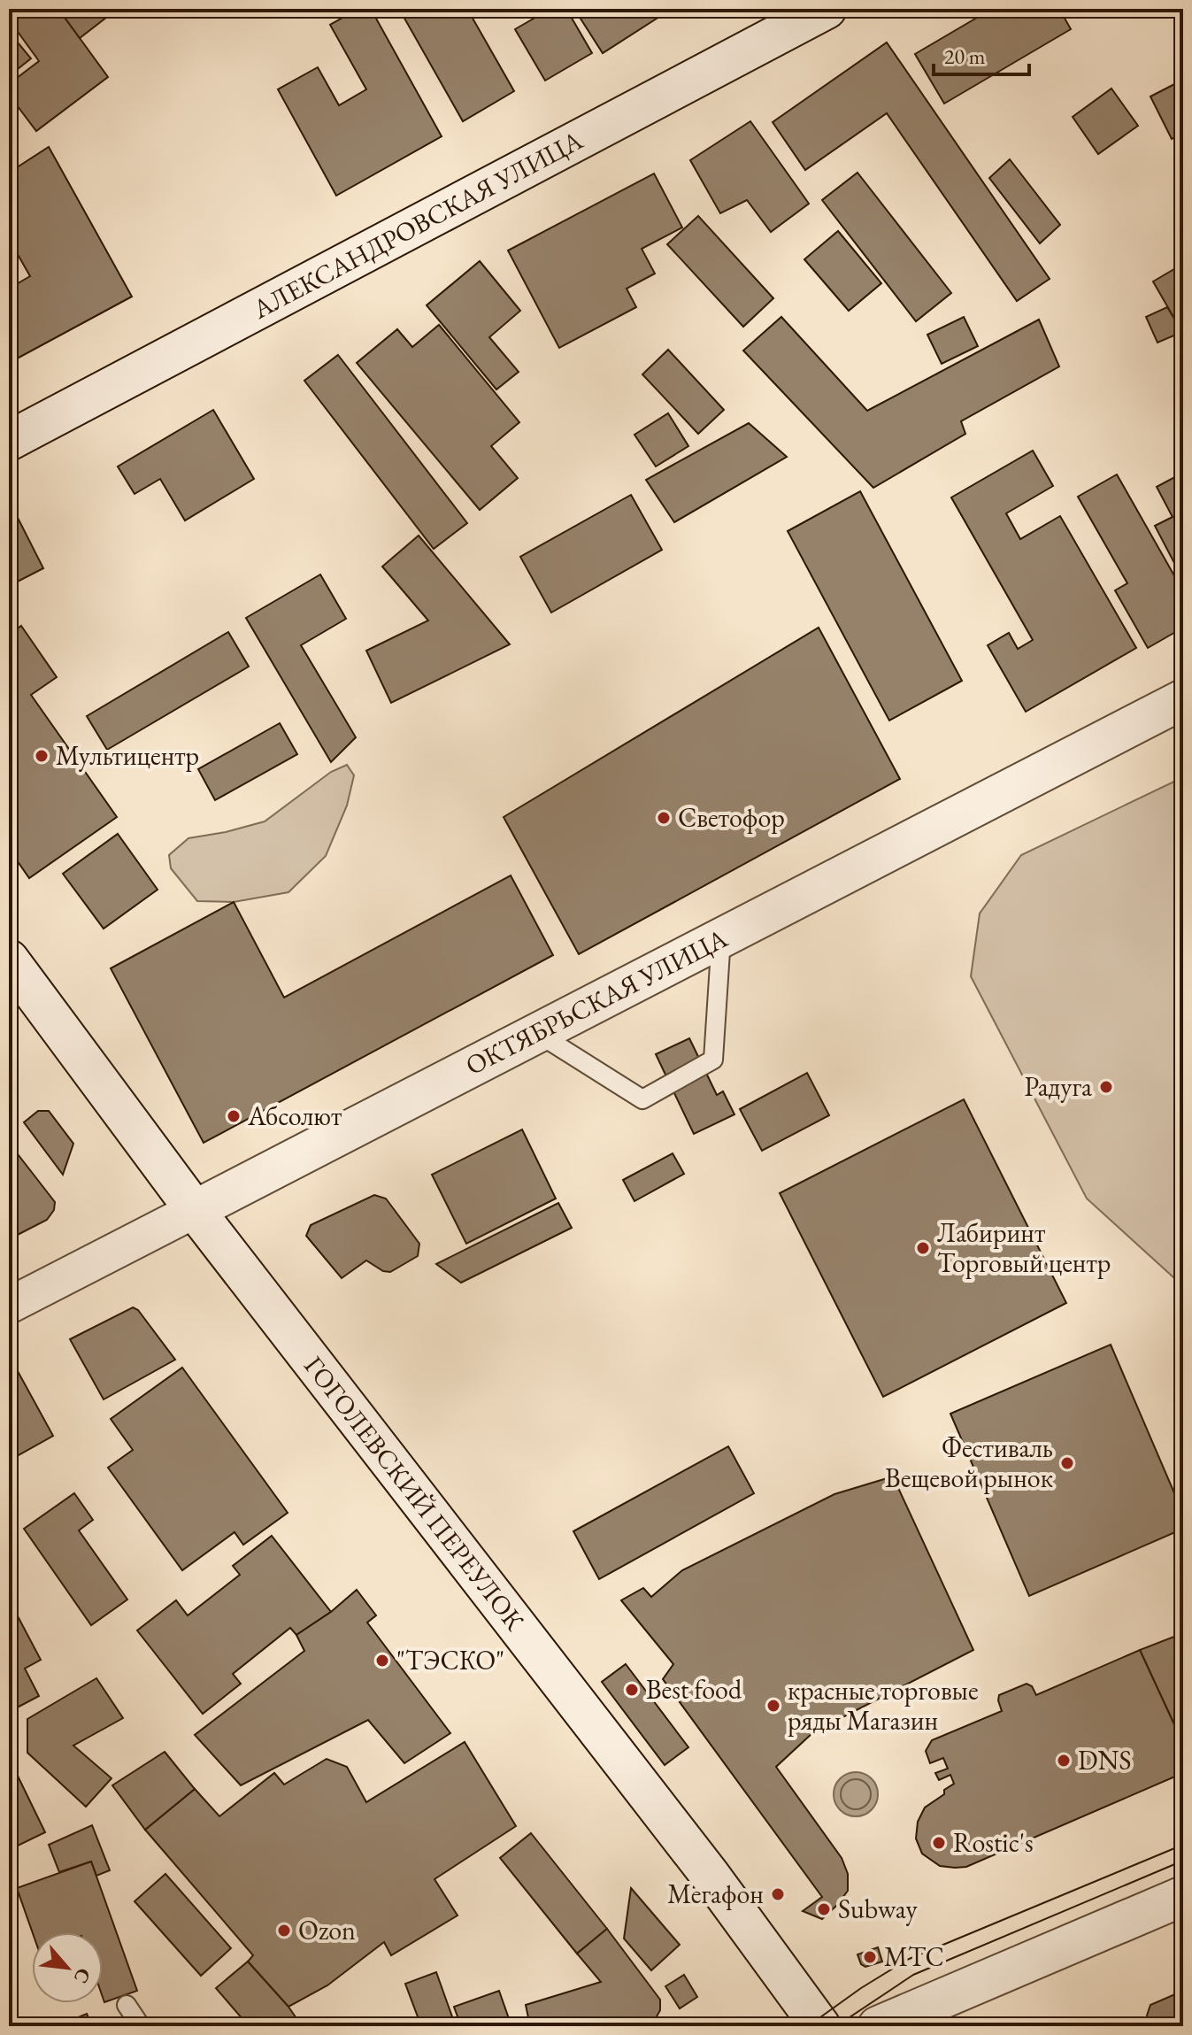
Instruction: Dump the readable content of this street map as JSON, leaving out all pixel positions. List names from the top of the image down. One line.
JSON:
{"streets":{"main road":["АЛЕКСАНДРОВСКАЯ УЛИЦА","ОКТЯБРЬСКАЯ УЛИЦА","ГОГОЛЕВСКИЙ ПЕРЕУЛОК"]},"crossings":[["ОКТЯБРЬСКАЯ УЛИЦА","ГОГОЛЕВСКИЙ ПЕРЕУЛОК"]],"places":["Мультицентр","Светофор","Радуга","Абсолют","Лабиринт Торговый центр","Фестиваль Вещевой рынок","\"ТЭСКО\"","Best food","красные торговые ряды Магазин","DNS","Rostic's","Мегафон","Subway","Ozon","МТС"],"scale_bar":"20 m","north":"bottom right"}
